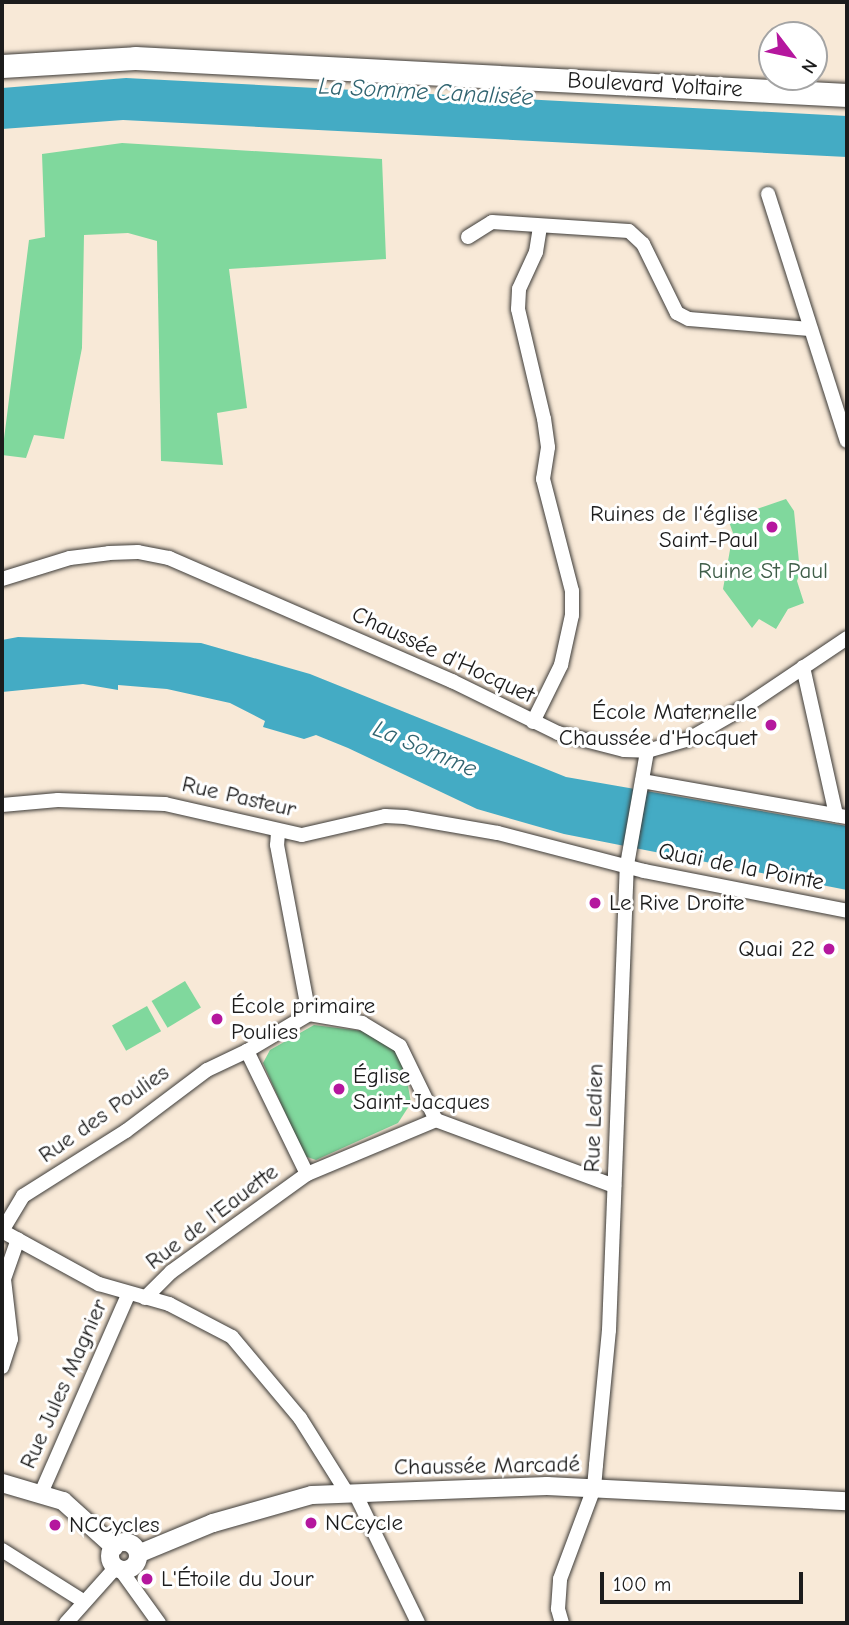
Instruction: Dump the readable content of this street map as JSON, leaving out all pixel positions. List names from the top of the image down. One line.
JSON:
{"streets":{"main road":["Boulevard Voltaire"],"street":["Chaussée d'Hocquet","Rue Pasteur","Quai de la Pointe","Rue des Poulies","Rue Ledien","Rue de l'Eauette","Rue Jules Magnier","Chaussée Marcadé"]},"crossings":[["Chaussée d'Hocquet","Rue Ledien"],["Rue Pasteur","Quai de la Pointe"],["Rue Pasteur","Rue Ledien"],["Quai de la Pointe","Rue Ledien"],["Rue Ledien","Chaussée Marcadé"]],"water":["La Somme Canalisée","La Somme"],"parks":["Ruine St Paul"],"places":["Ruines de l'église Saint-Paul","École Maternelle Chaussée d'Hocquet","Le Rive Droite","Quai 22","École primaire Poulies","Église Saint-Jacques","NCcycle","NCCycles","L'Étoile du Jour"],"scale_bar":"100 m","north":"bottom right"}
